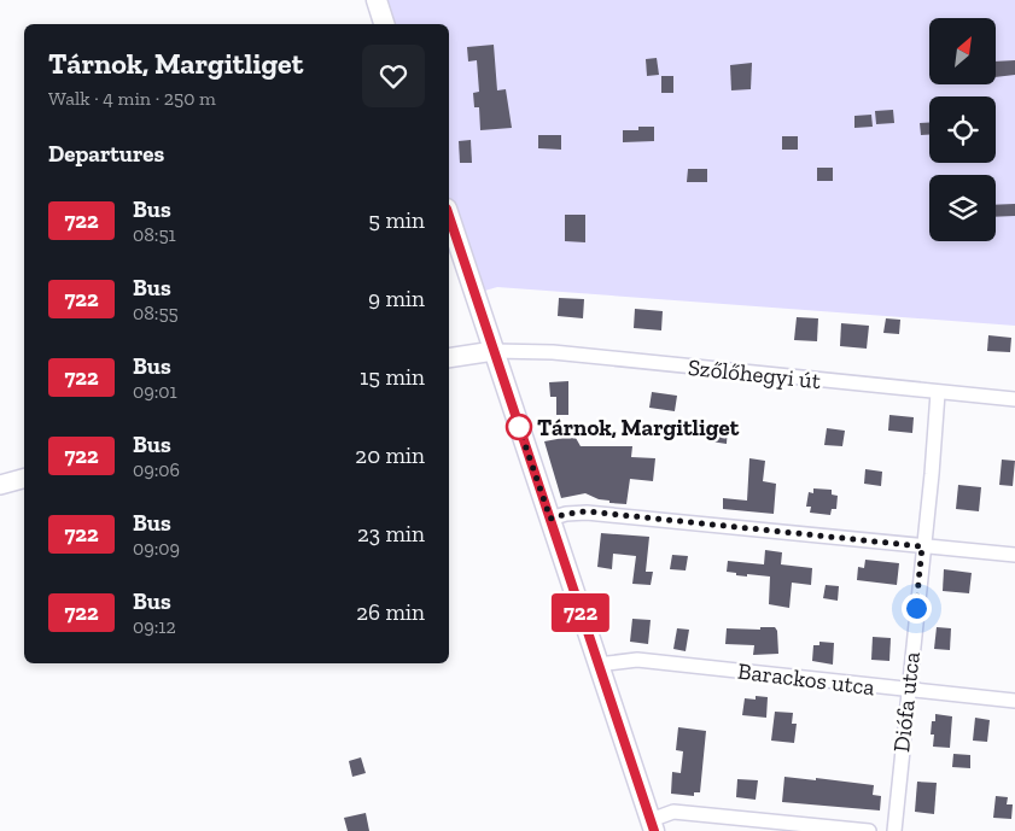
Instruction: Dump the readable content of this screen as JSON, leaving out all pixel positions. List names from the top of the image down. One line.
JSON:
{"streets":{"street":["Szőlőhegyi út","Barackos utca","Diófa utca"]},"crossings":[["Szőlőhegyi út","Diófa utca"],["Barackos utca","Diófa utca"]],"places":["Tárnok, Margitliget"],"lines":["bus line 722"],"north":"top right","page":{"on_map":"722","heading":[["Tárnok, Margitliget","Walk · 4 min · 250 m"],"Departures"],"list":[{"mark":"722","name":"Bus","note":"08:51","value":"5 min"},{"mark":"722","name":"Bus","note":"08:55","value":"9 min"},{"mark":"722","name":"Bus","note":"09:01","value":"15 min"},{"mark":"722","name":"Bus","note":"09:06","value":"20 min"},{"mark":"722","name":"Bus","note":"09:09","value":"23 min"},{"mark":"722","name":"Bus","note":"09:12","value":"26 min"}]}}
